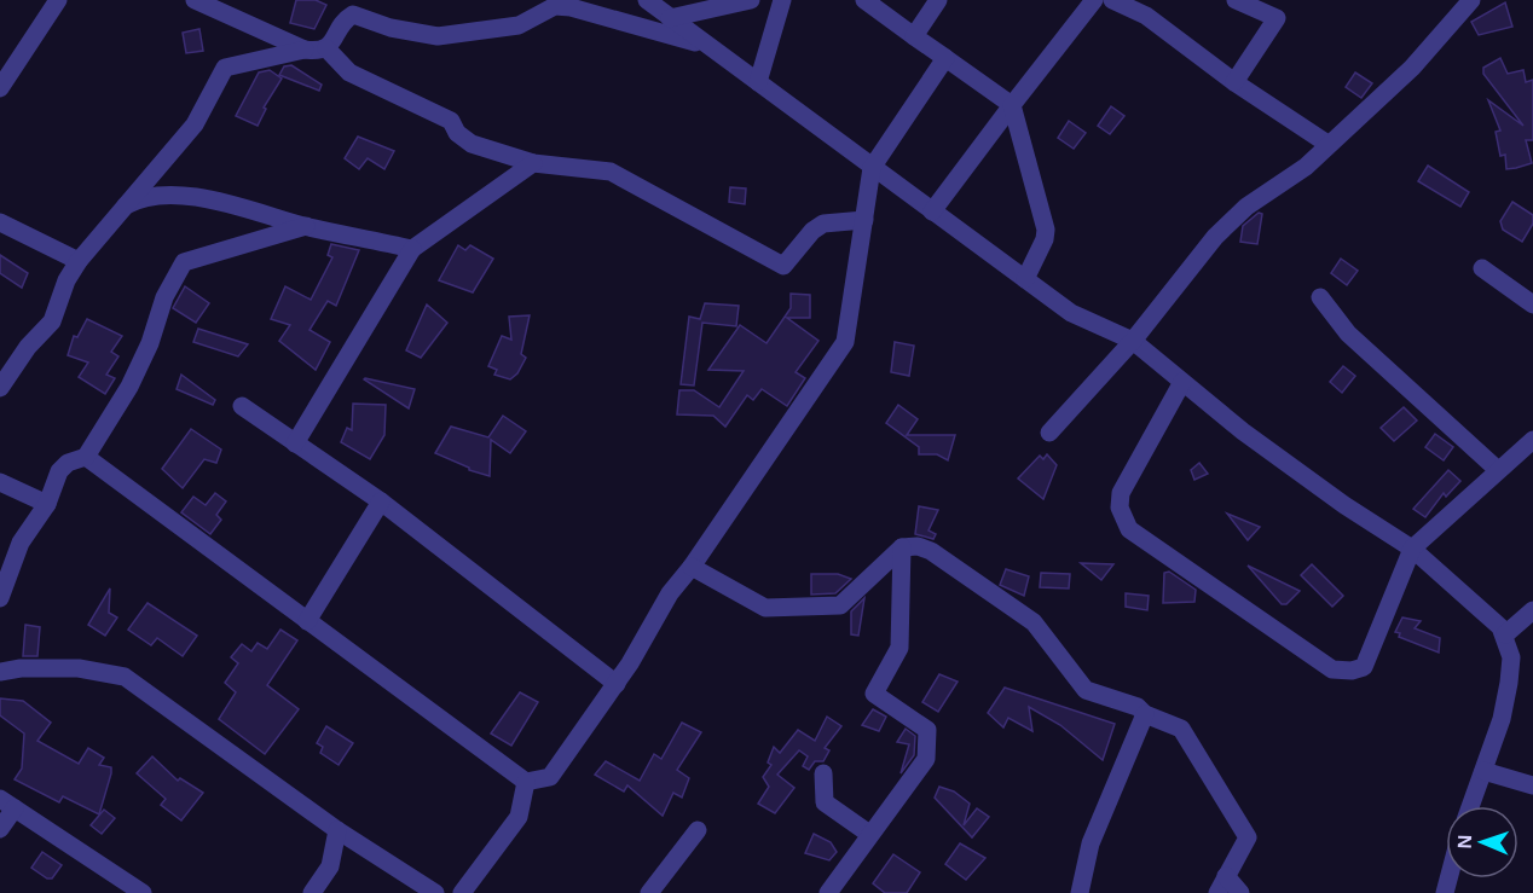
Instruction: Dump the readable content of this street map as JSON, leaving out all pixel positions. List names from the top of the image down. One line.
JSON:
{"north":"left"}
